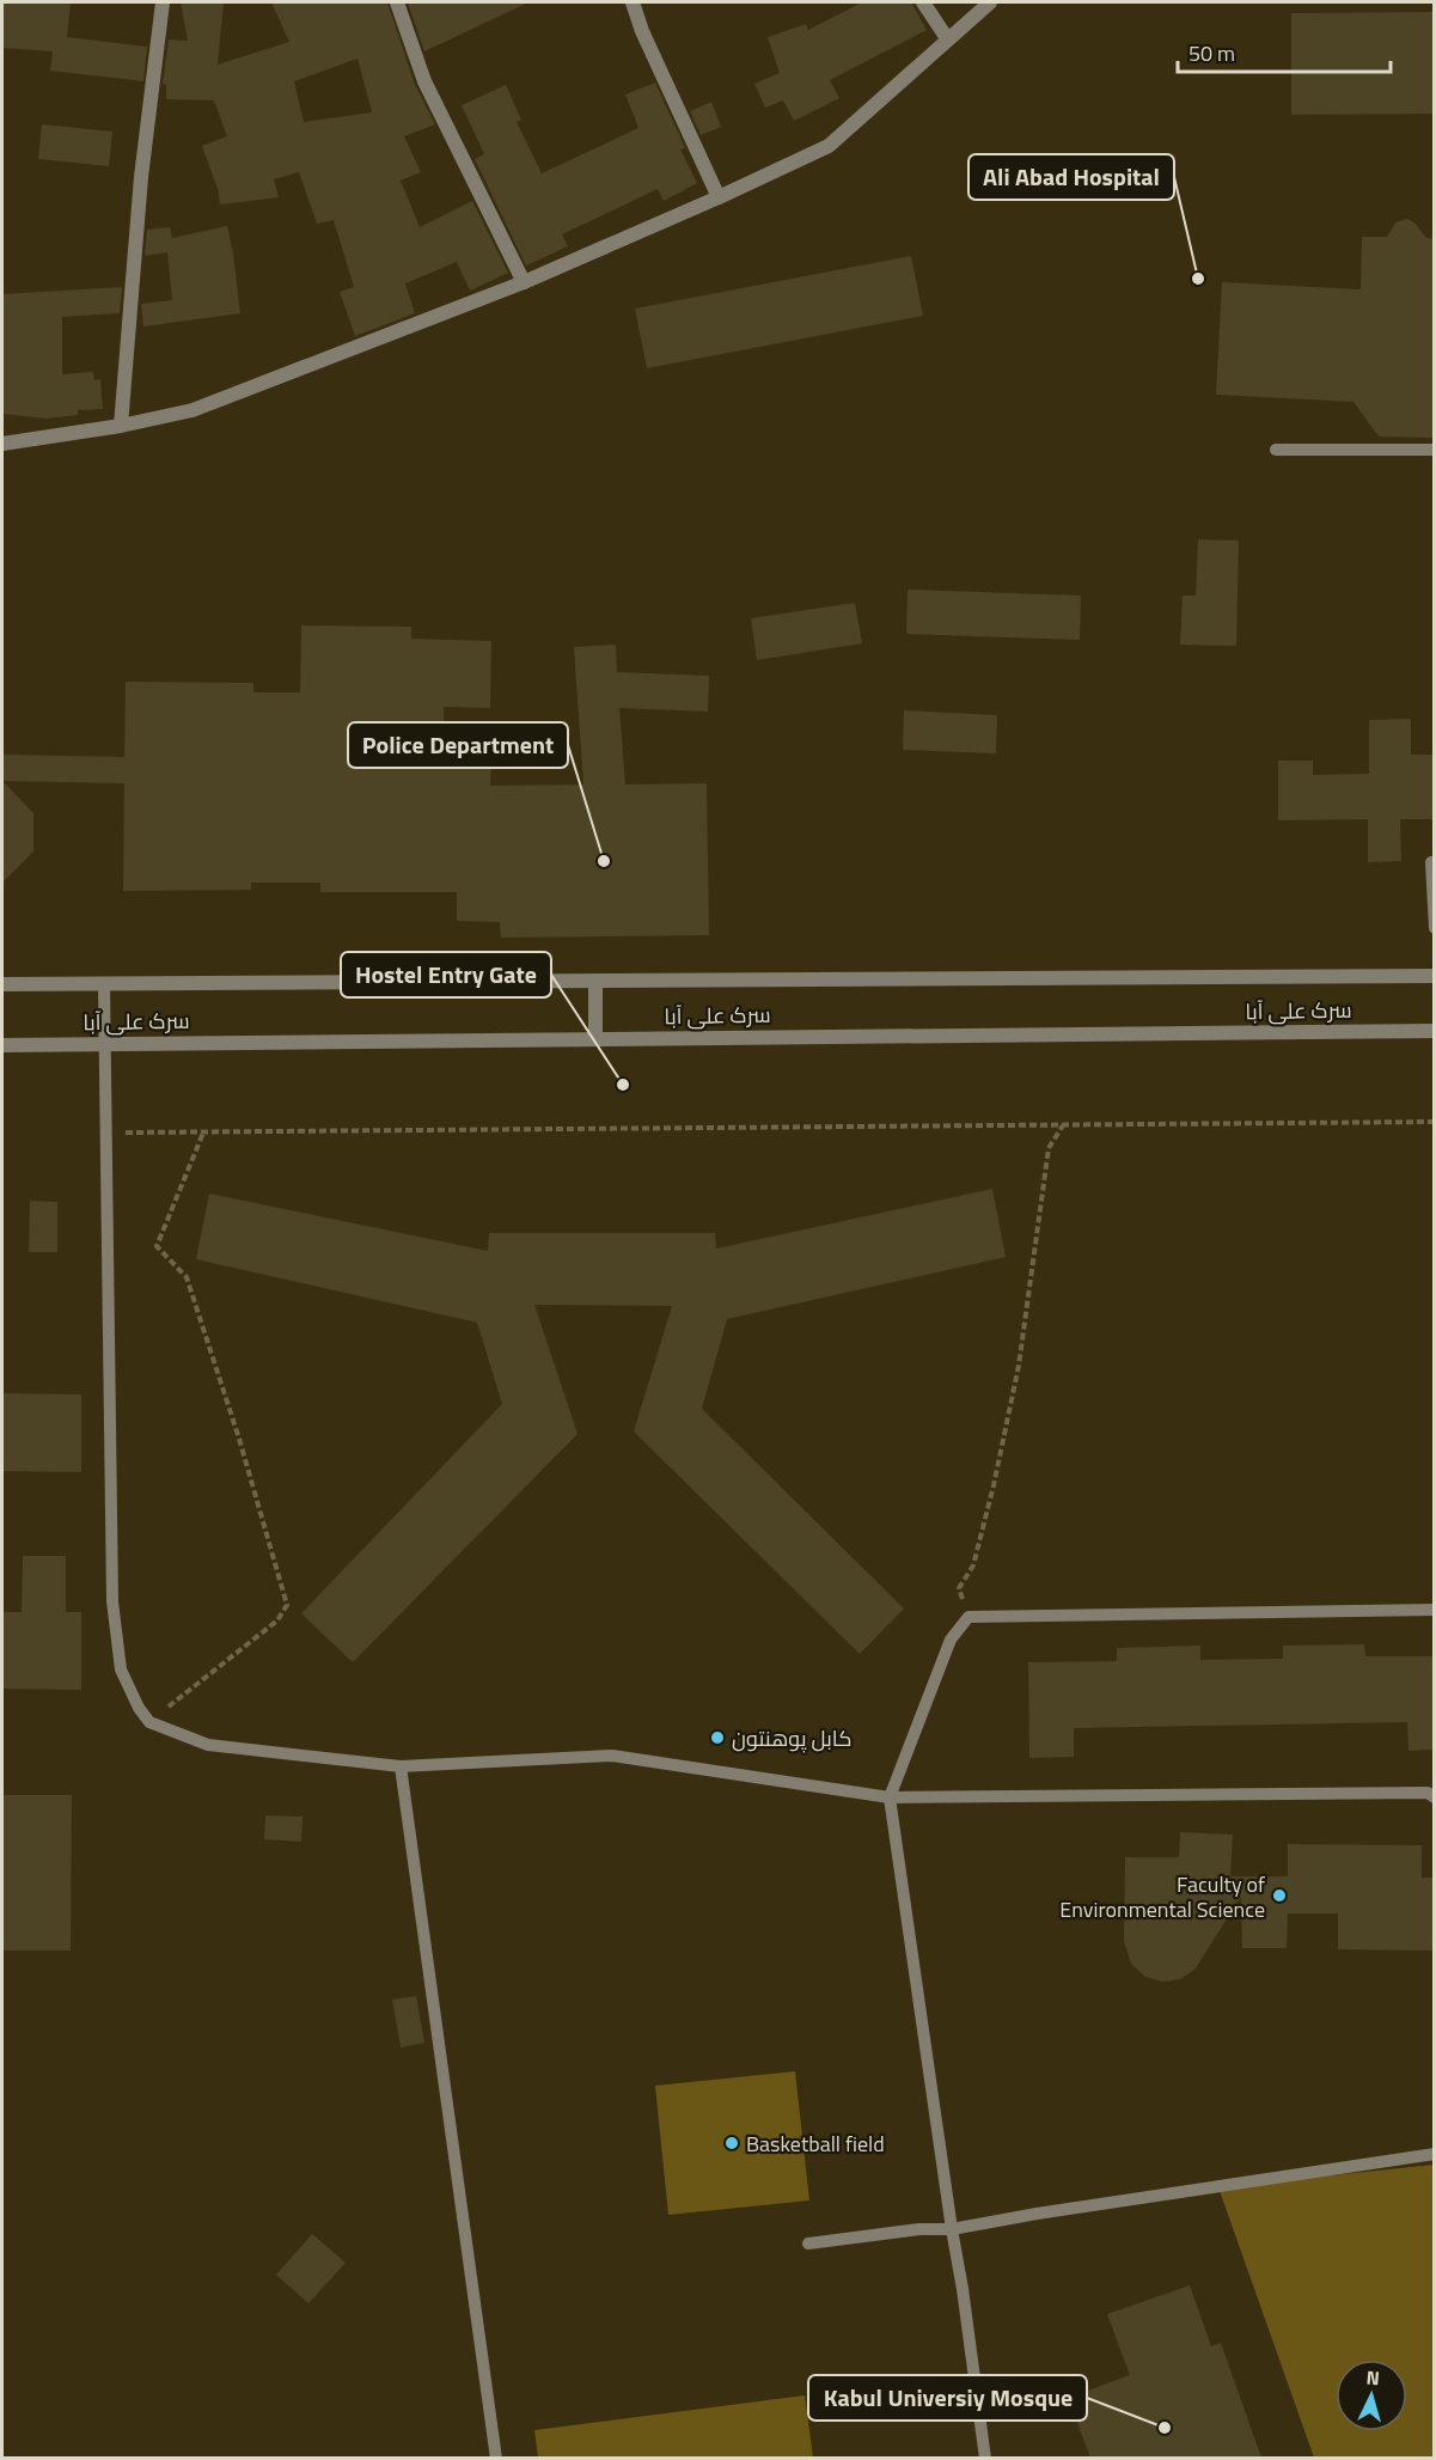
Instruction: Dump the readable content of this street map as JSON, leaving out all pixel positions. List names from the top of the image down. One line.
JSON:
{"streets":{"street":["سرک علی آبا"]},"places":["Ali Abad Hospital","Police Department","Hostel Entry Gate","کابل پوهنتون","Faculty of Environmental Science","Basketball field","Kabul Universiy Mosque"],"scale_bar":"50 m","north":"top"}
